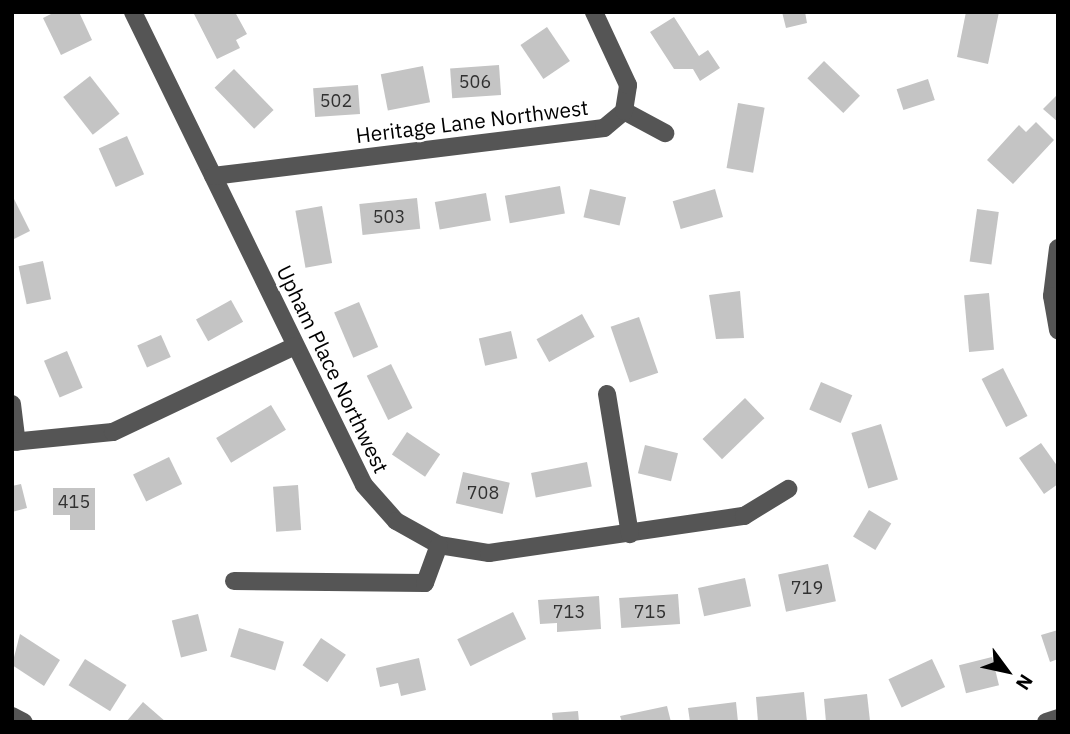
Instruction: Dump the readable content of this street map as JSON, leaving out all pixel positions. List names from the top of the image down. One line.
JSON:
{"streets":{"street":["Heritage Lane Northwest","Upham Place Northwest"]},"crossings":[["Heritage Lane Northwest","Upham Place Northwest"]],"house_numbers":["506","502","503","708","415","719","713","715"],"north":"bottom right"}
